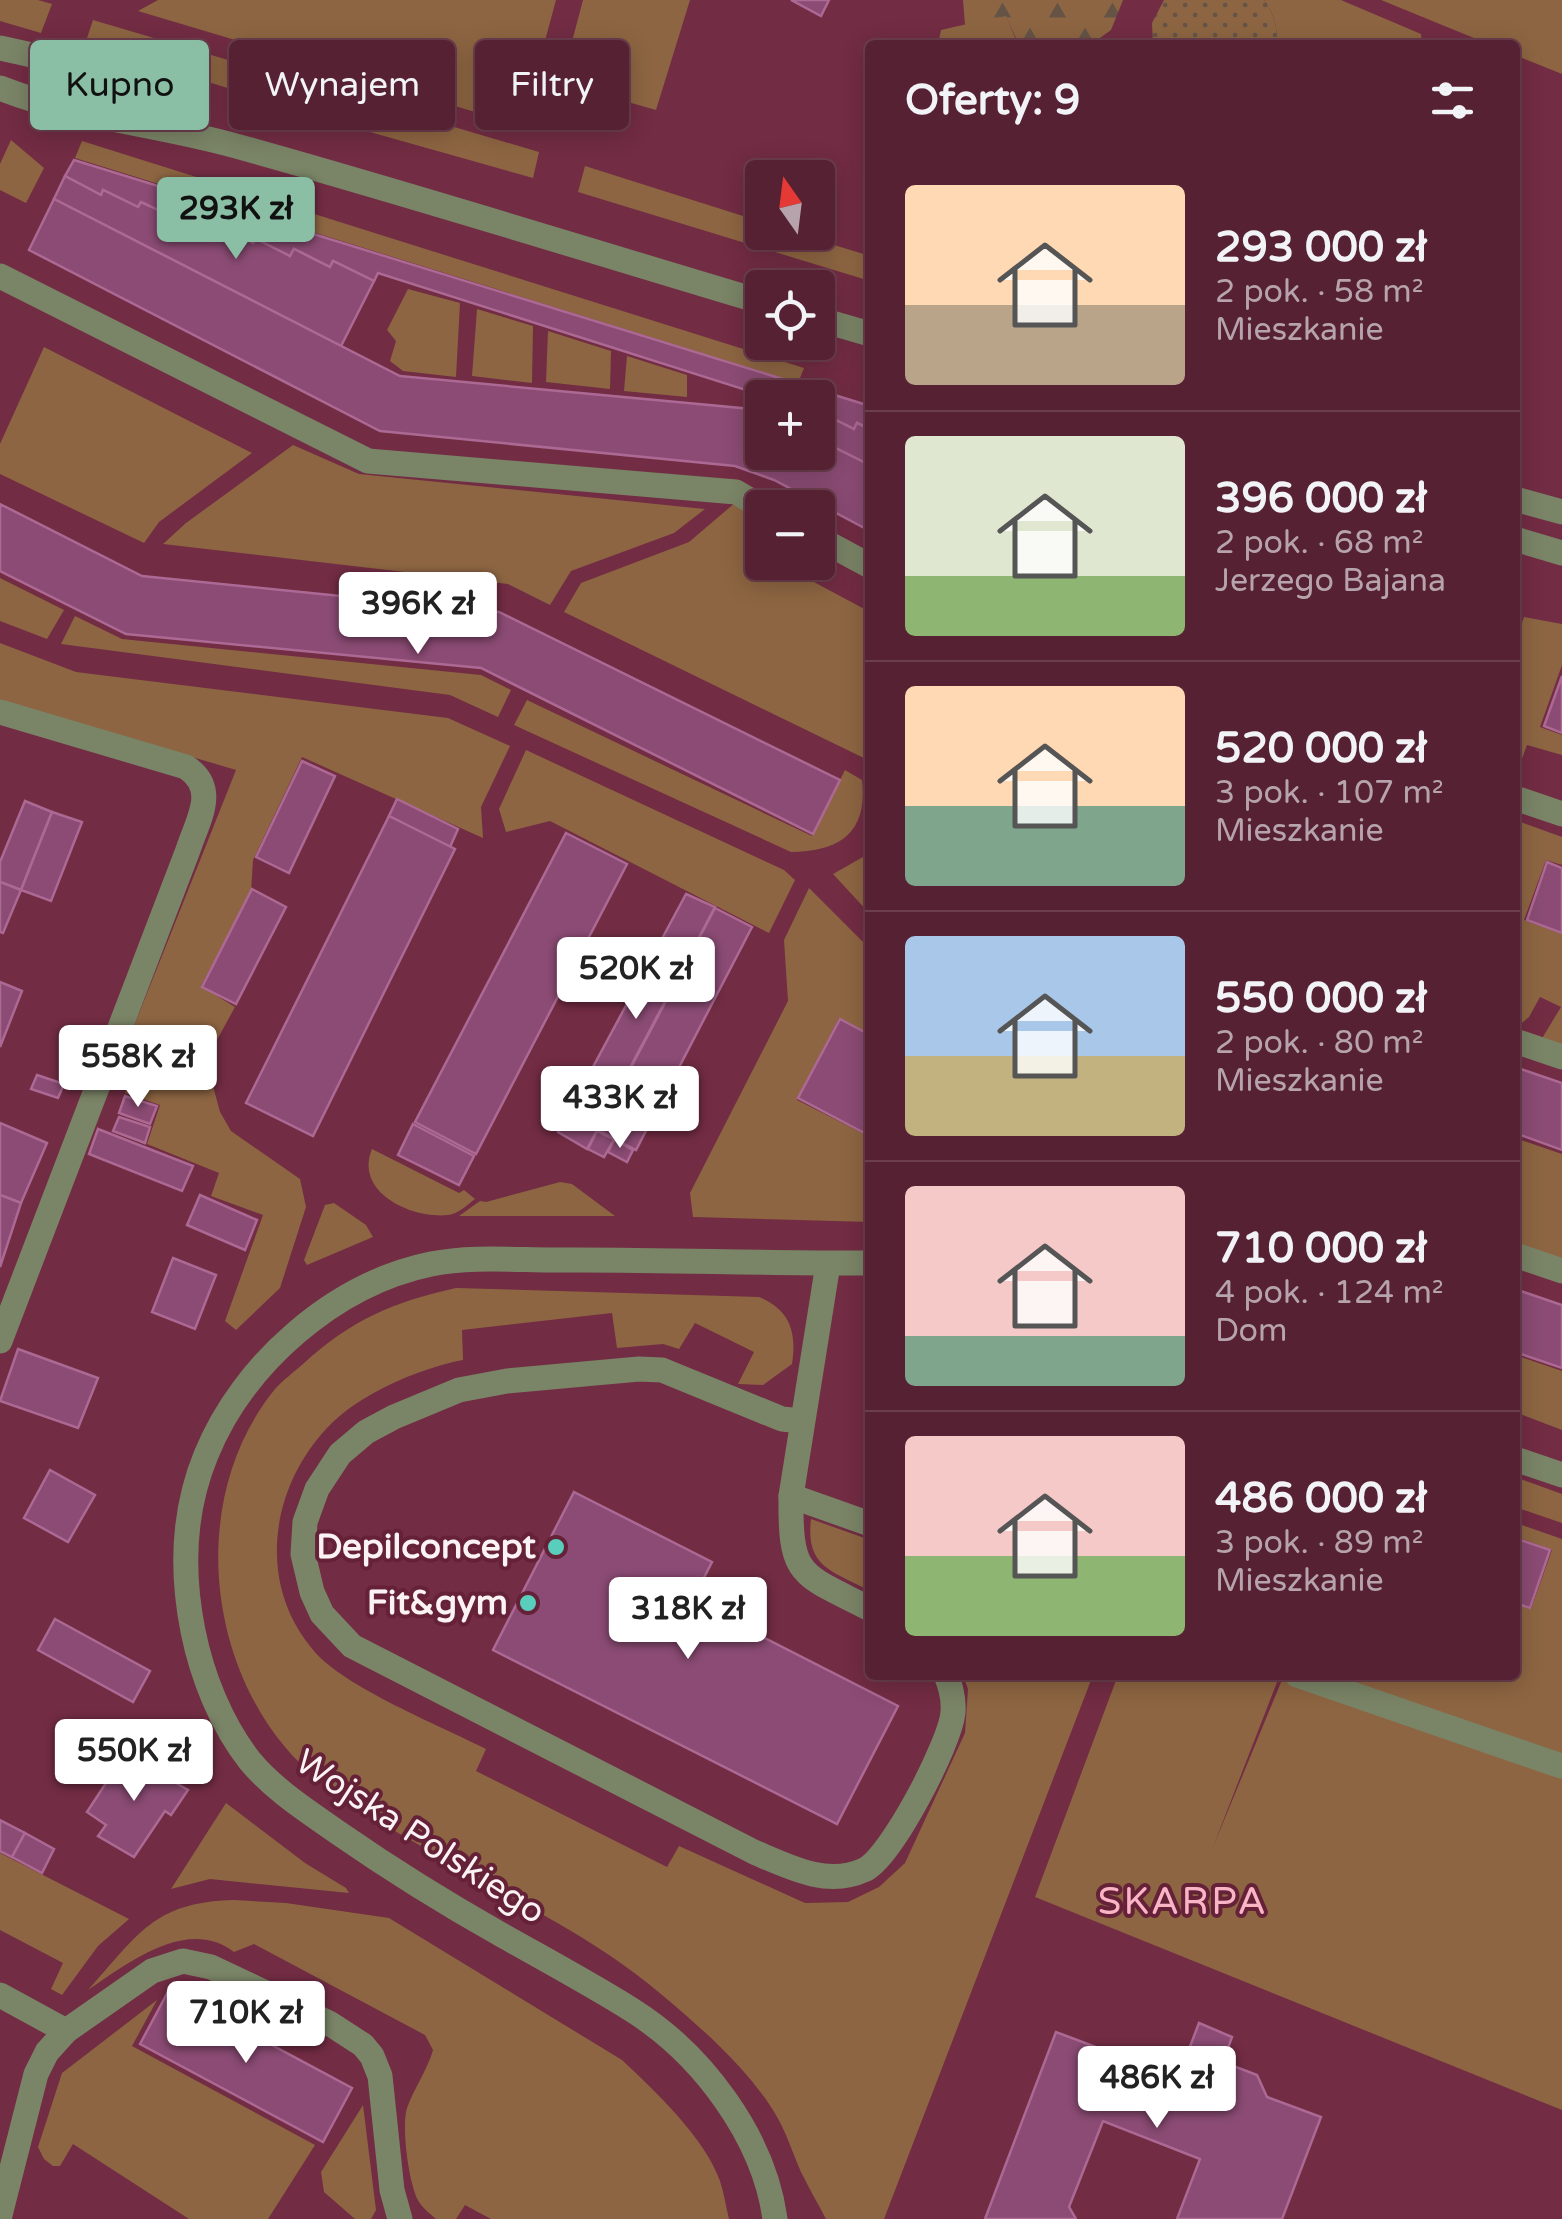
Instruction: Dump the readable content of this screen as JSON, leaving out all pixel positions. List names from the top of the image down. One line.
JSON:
{"streets":{"street":["Wojska Polskiego"]},"districts":["SKARPA"],"places":["Depilconcept","Fit&gym"],"north":"top","page":{"chip":["Kupno","Wynajem","Filtry"],"heading":"Oferty: 9","map_buttons":["+","−"],"list":[{"name":"293 000 zł","note":"2 pok. · 58 m² · Mieszkanie"},{"name":"396 000 zł","note":"2 pok. · 68 m² · Jerzego Bajana"},{"name":"520 000 zł","note":"3 pok. · 107 m² · Mieszkanie"},{"name":"550 000 zł","note":"2 pok. · 80 m² · Mieszkanie"},{"name":"710 000 zł","note":"4 pok. · 124 m² · Dom"},{"name":"486 000 zł","note":"3 pok. · 89 m² · Mieszkanie"}],"price":["293K zł","396K zł","520K zł","558K zł","433K zł","318K zł","550K zł","710K zł","486K zł"]}}
